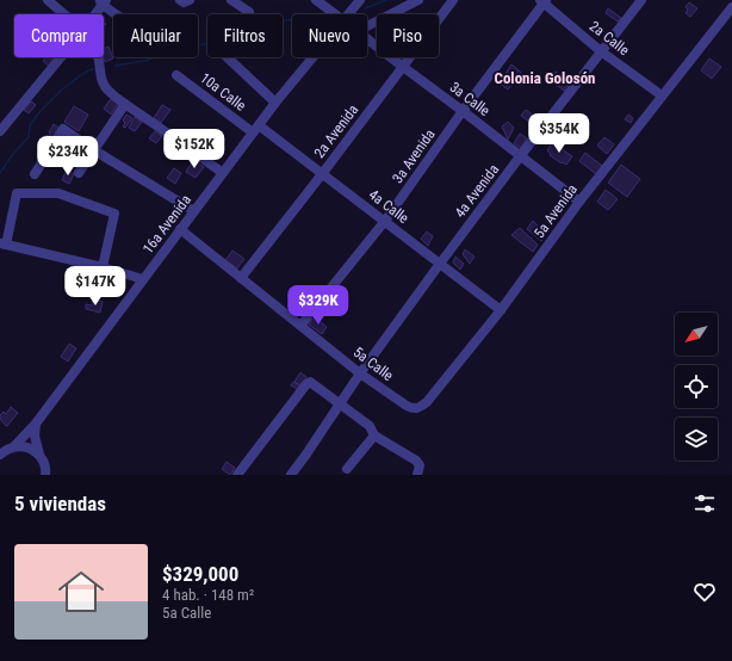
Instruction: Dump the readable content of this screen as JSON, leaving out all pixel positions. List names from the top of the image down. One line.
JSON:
{"streets":{"street":["2a Calle","10a Calle","3a Calle","2a Avenida","3a Avenida","4a Avenida","4a Calle","5a Avenida","16a Avenida","5a Calle"]},"crossings":[["2a Calle","3a Avenida"],["2a Calle","4a Avenida"],["2a Calle","5a Avenida"],["10a Calle","4a Calle"],["10a Calle","16a Avenida"],["3a Calle","2a Avenida"],["3a Calle","3a Avenida"],["3a Calle","4a Avenida"],["3a Calle","5a Avenida"],["2a Avenida","4a Calle"],["2a Avenida","5a Calle"],["3a Avenida","4a Calle"],["3a Avenida","5a Calle"],["4a Avenida","4a Calle"],["4a Avenida","5a Calle"],["4a Calle","5a Avenida"],["4a Calle","16a Avenida"],["5a Avenida","5a Calle"],["16a Avenida","5a Calle"]],"districts":["Colonia Golosón"],"north":"bottom left","page":{"chip":["Comprar","Alquilar","Filtros","Nuevo","Piso"],"price":["$354K","$152K","$234K","$147K","$329K"],"heading":"5 viviendas","list":[{"name":"$329,000","note":"4 hab. · 148 m² · 5a Calle"}]}}
